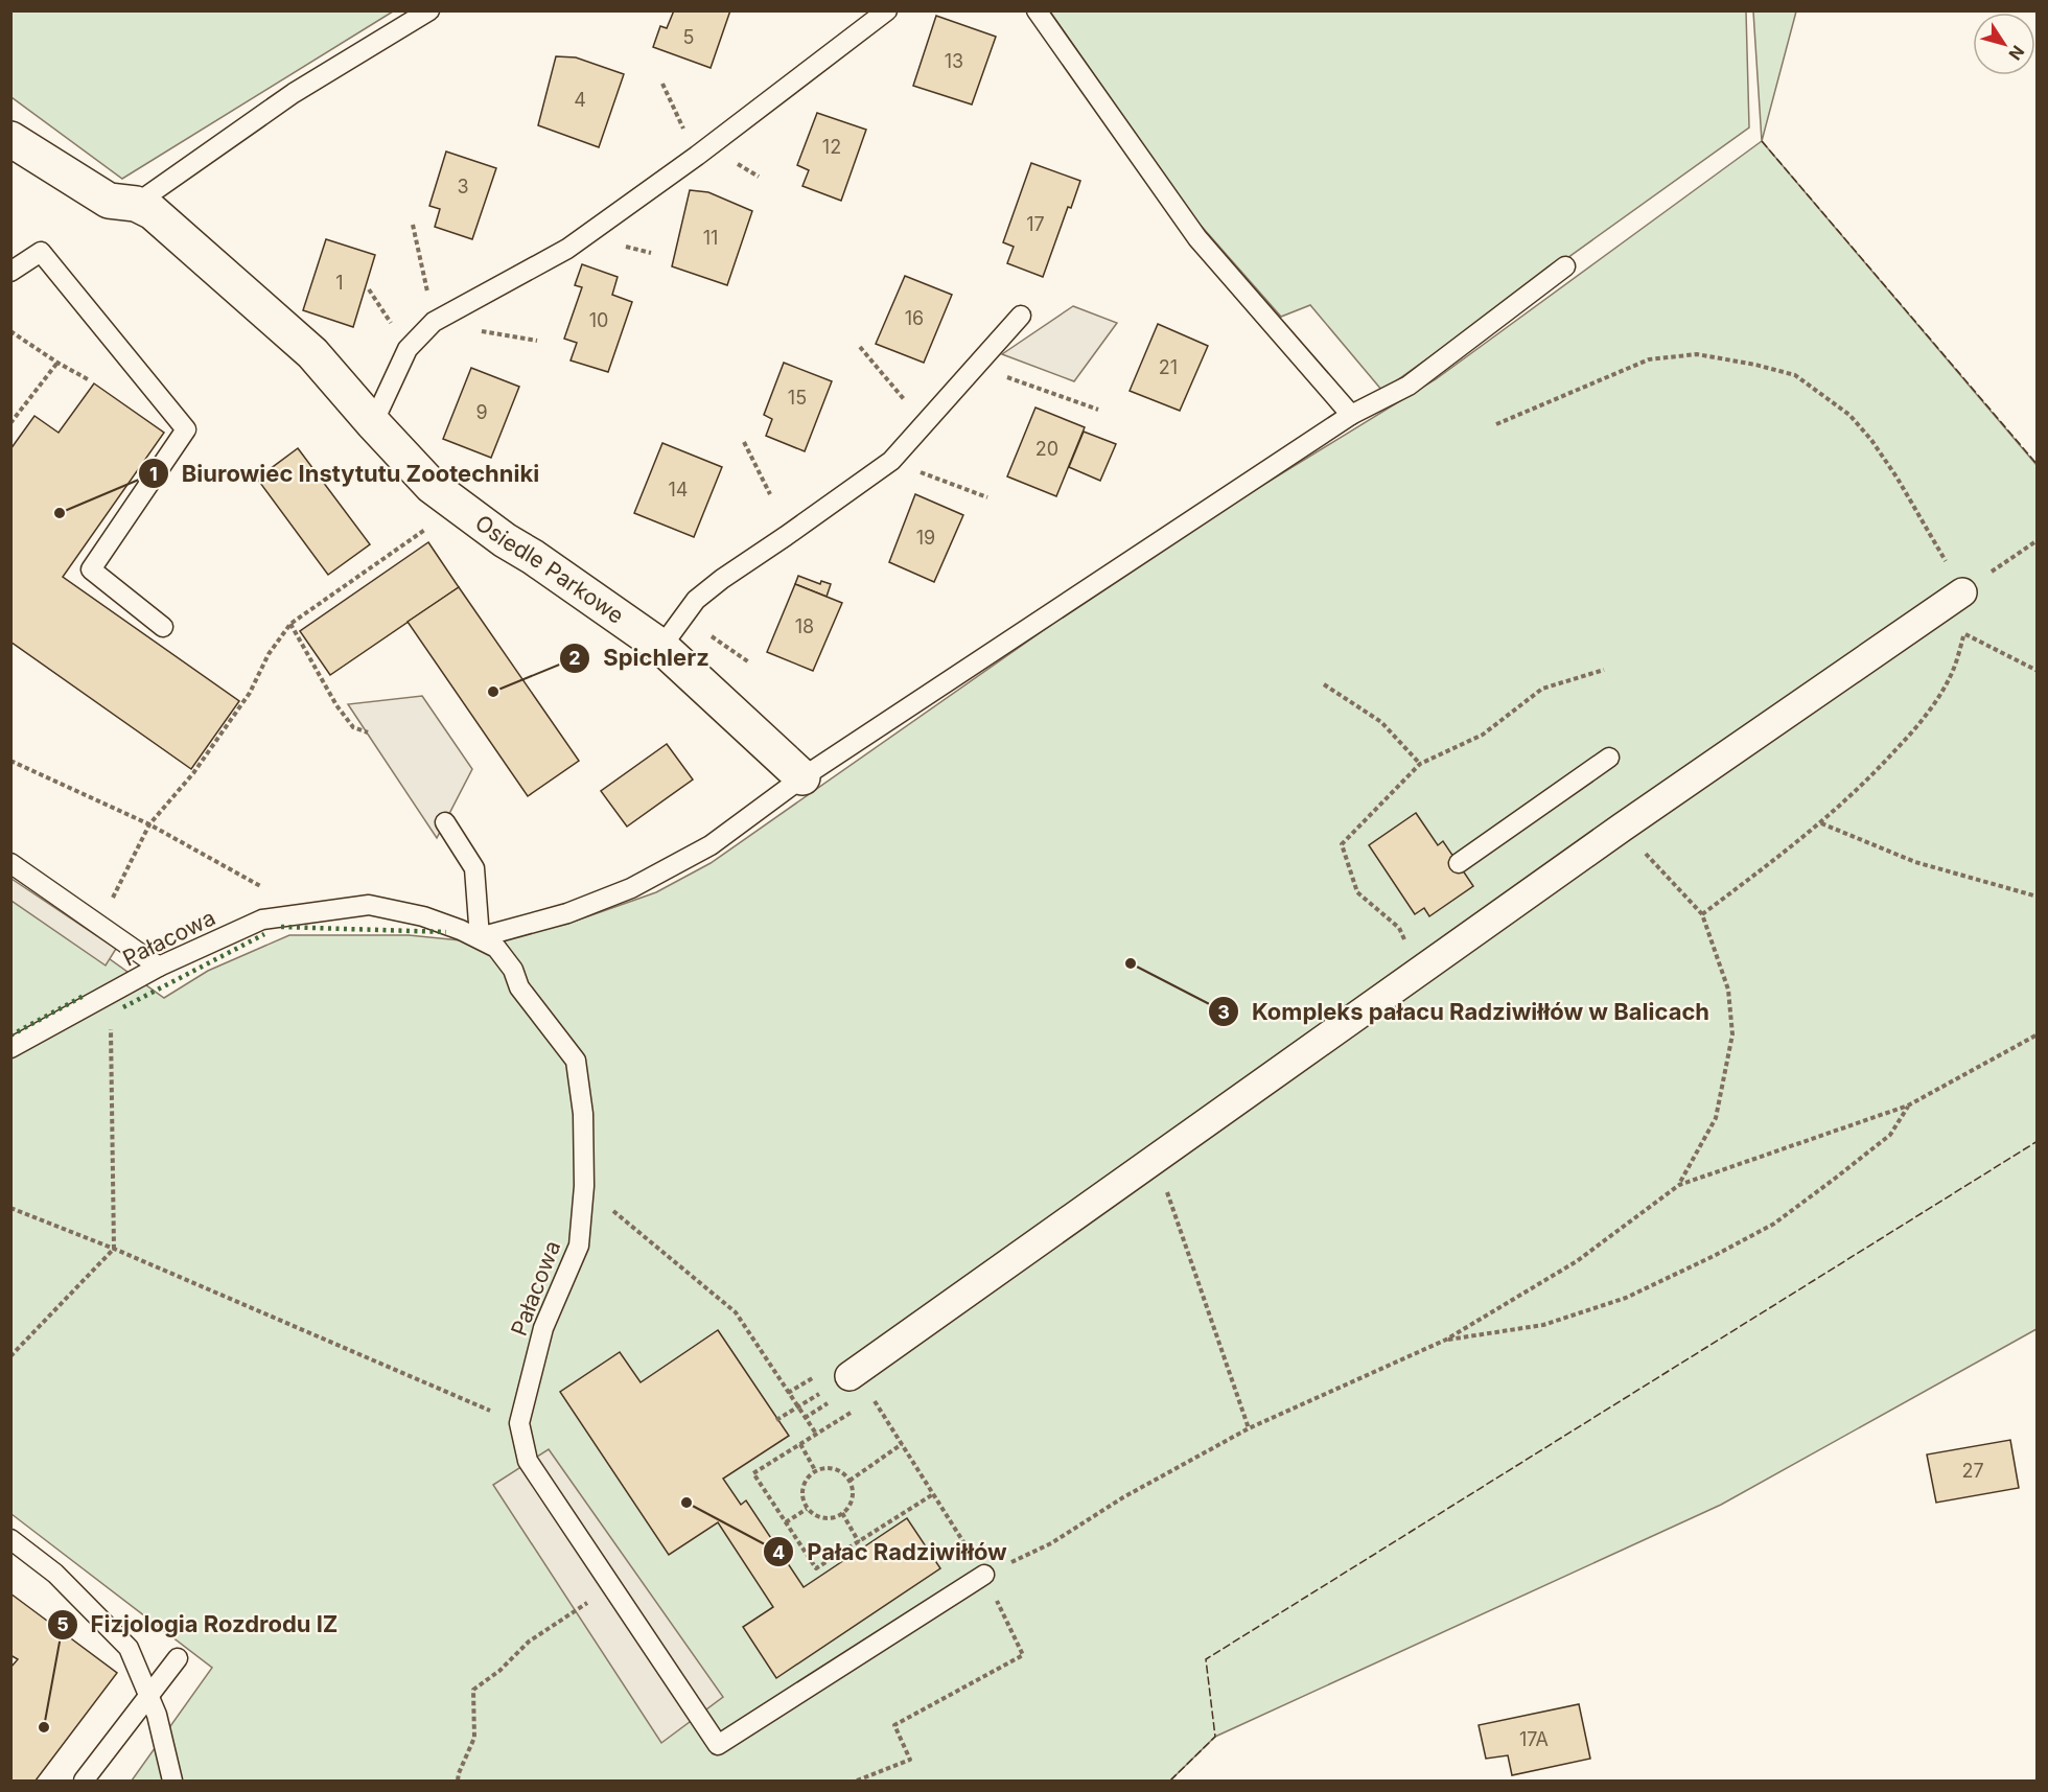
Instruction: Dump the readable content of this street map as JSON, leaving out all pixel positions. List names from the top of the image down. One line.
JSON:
{"streets":{"street":["Osiedle Parkowe"],"lane":["Pałacowa"]},"places":["Biurowiec Instytutu Zootechniki","Spichlerz","Kompleks pałacu Radziwiłłów w Balicach","Pałac Radziwiłłów","Fizjologia Rozdrodu IZ"],"house_numbers":["5","13","4","12","3","17","11","1","16","10","21","15","9","20","14","19","18","27","17A"],"north":"bottom right"}
